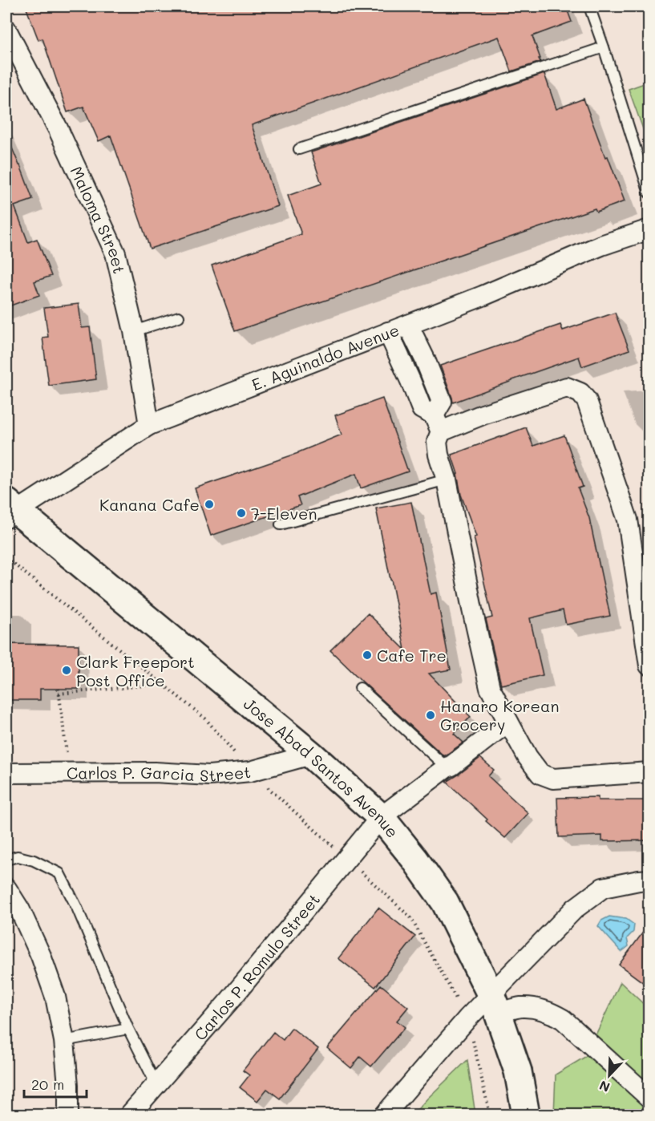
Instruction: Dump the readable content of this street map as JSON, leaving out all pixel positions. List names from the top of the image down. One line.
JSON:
{"streets":{"main road":["Jose Abad Santos Avenue"],"street":["Maloma Street","E. Aguinaldo Avenue","Carlos P. Garcia Street","Carlos P. Romulo Street"]},"crossings":[["Maloma Street","E. Aguinaldo Avenue"],["E. Aguinaldo Avenue","Jose Abad Santos Avenue"],["Jose Abad Santos Avenue","Carlos P. Garcia Street"],["Jose Abad Santos Avenue","Carlos P. Romulo Street"]],"places":["Kanana Cafe","7-Eleven","Cafe Tre","Clark Freeport Post Office","Hanaro Korean Grocery"],"scale_bar":"20 m","north":"bottom left"}
